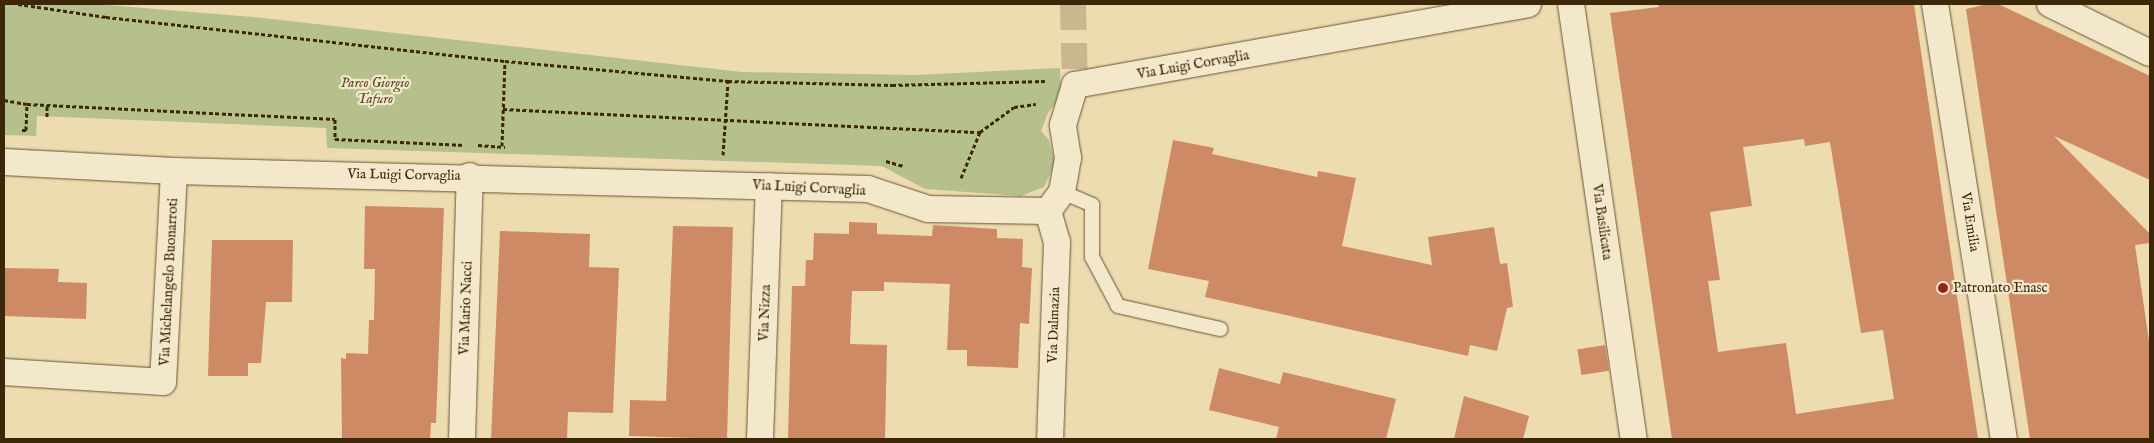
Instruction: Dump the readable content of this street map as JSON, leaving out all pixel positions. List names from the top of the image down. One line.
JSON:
{"streets":{"street":["Via Luigi Corvaglia","Via Basilicata","Via Emilia","Via Michelangelo Buonarroti","Via Mario Nacci","Via Nizza","Via Dalmazia"]},"crossings":[["Via Luigi Corvaglia","Via Michelangelo Buonarroti"],["Via Luigi Corvaglia","Via Mario Nacci"],["Via Luigi Corvaglia","Via Nizza"],["Via Luigi Corvaglia","Via Dalmazia"]],"parks":["Parco Giorgio Tafuro"],"places":["Patronato Enasc"]}
